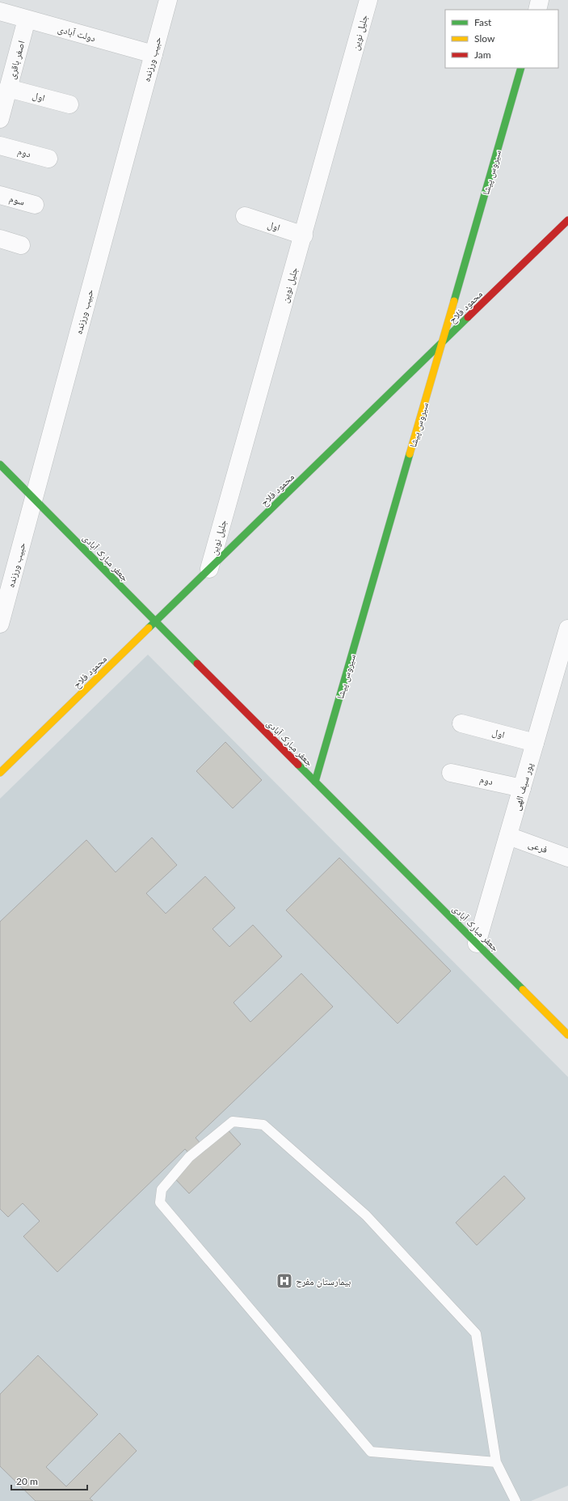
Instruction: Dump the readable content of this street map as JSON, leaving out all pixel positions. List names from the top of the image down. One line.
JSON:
{"streets":{"street":["جلیل نوین","دولت آبادی","حبیب ورزنده","اصغر باقری","اول","دوم","سیروس پیشا","سوم","محمود فلاح","جعفر مبارک آبادی","پور سیف الهی","فرعی"]},"crossings":[["جلیل نوین","اول"],["جلیل نوین","محمود فلاح"],["دولت آبادی","حبیب ورزنده"],["دولت آبادی","اصغر باقری"],["حبیب ورزنده","جعفر مبارک آبادی"],["اصغر باقری","اول"],["اول","پور سیف الهی"],["دوم","پور سیف الهی"],["سیروس پیشا","محمود فلاح"],["سیروس پیشا","جعفر مبارک آبادی"],["محمود فلاح","جعفر مبارک آبادی"],["جعفر مبارک آبادی","پور سیف الهی"],["پور سیف الهی","فرعی"]],"places":{"hospital":["بیمارستان مفرح"]},"legend":["Fast","Slow","Jam"],"scale_bar":"20 m"}
